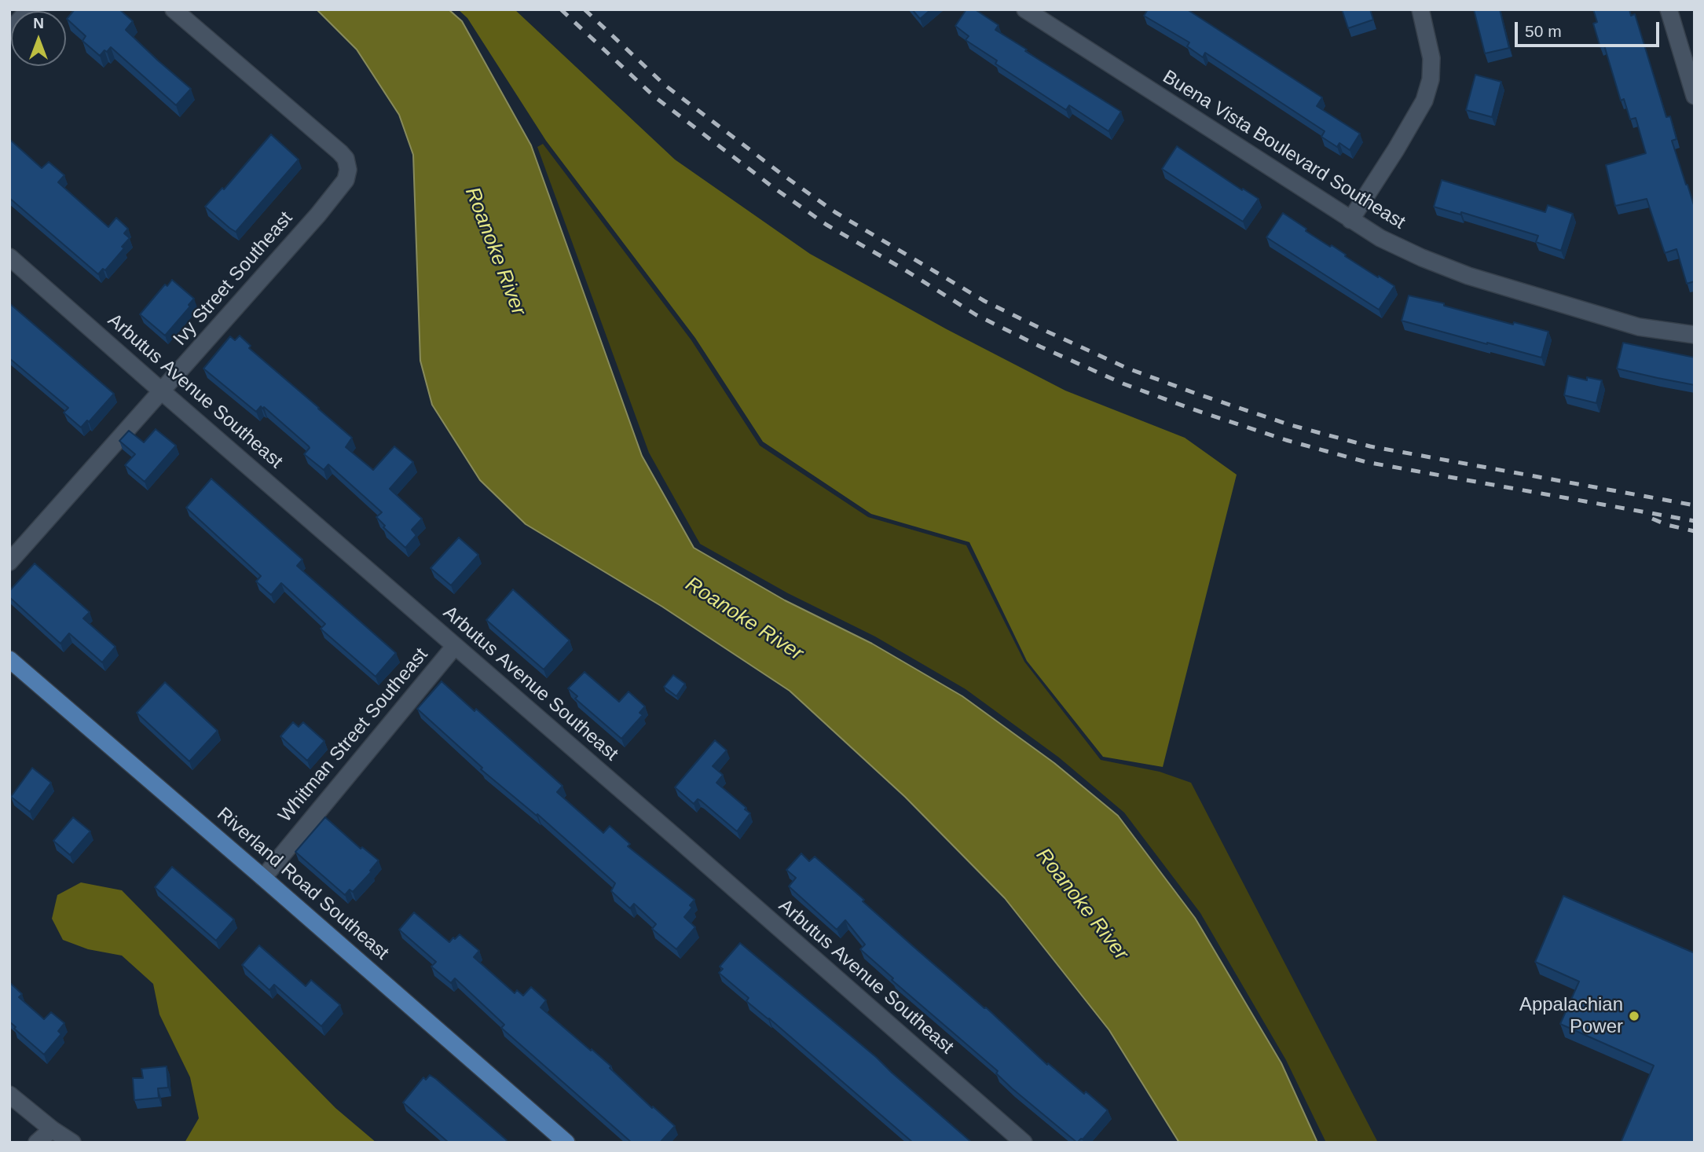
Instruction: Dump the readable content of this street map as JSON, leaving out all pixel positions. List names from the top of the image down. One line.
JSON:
{"streets":{"main road":["Riverland Road Southeast"],"street":["Buena Vista Boulevard Southeast","Ivy Street Southeast","Arbutus Avenue Southeast","Whitman Street Southeast"]},"crossings":[["Ivy Street Southeast","Arbutus Avenue Southeast"],["Arbutus Avenue Southeast","Whitman Street Southeast"],["Whitman Street Southeast","Riverland Road Southeast"]],"water":["Roanoke River"],"places":["Appalachian Power"],"scale_bar":"50 m","north":"top"}
